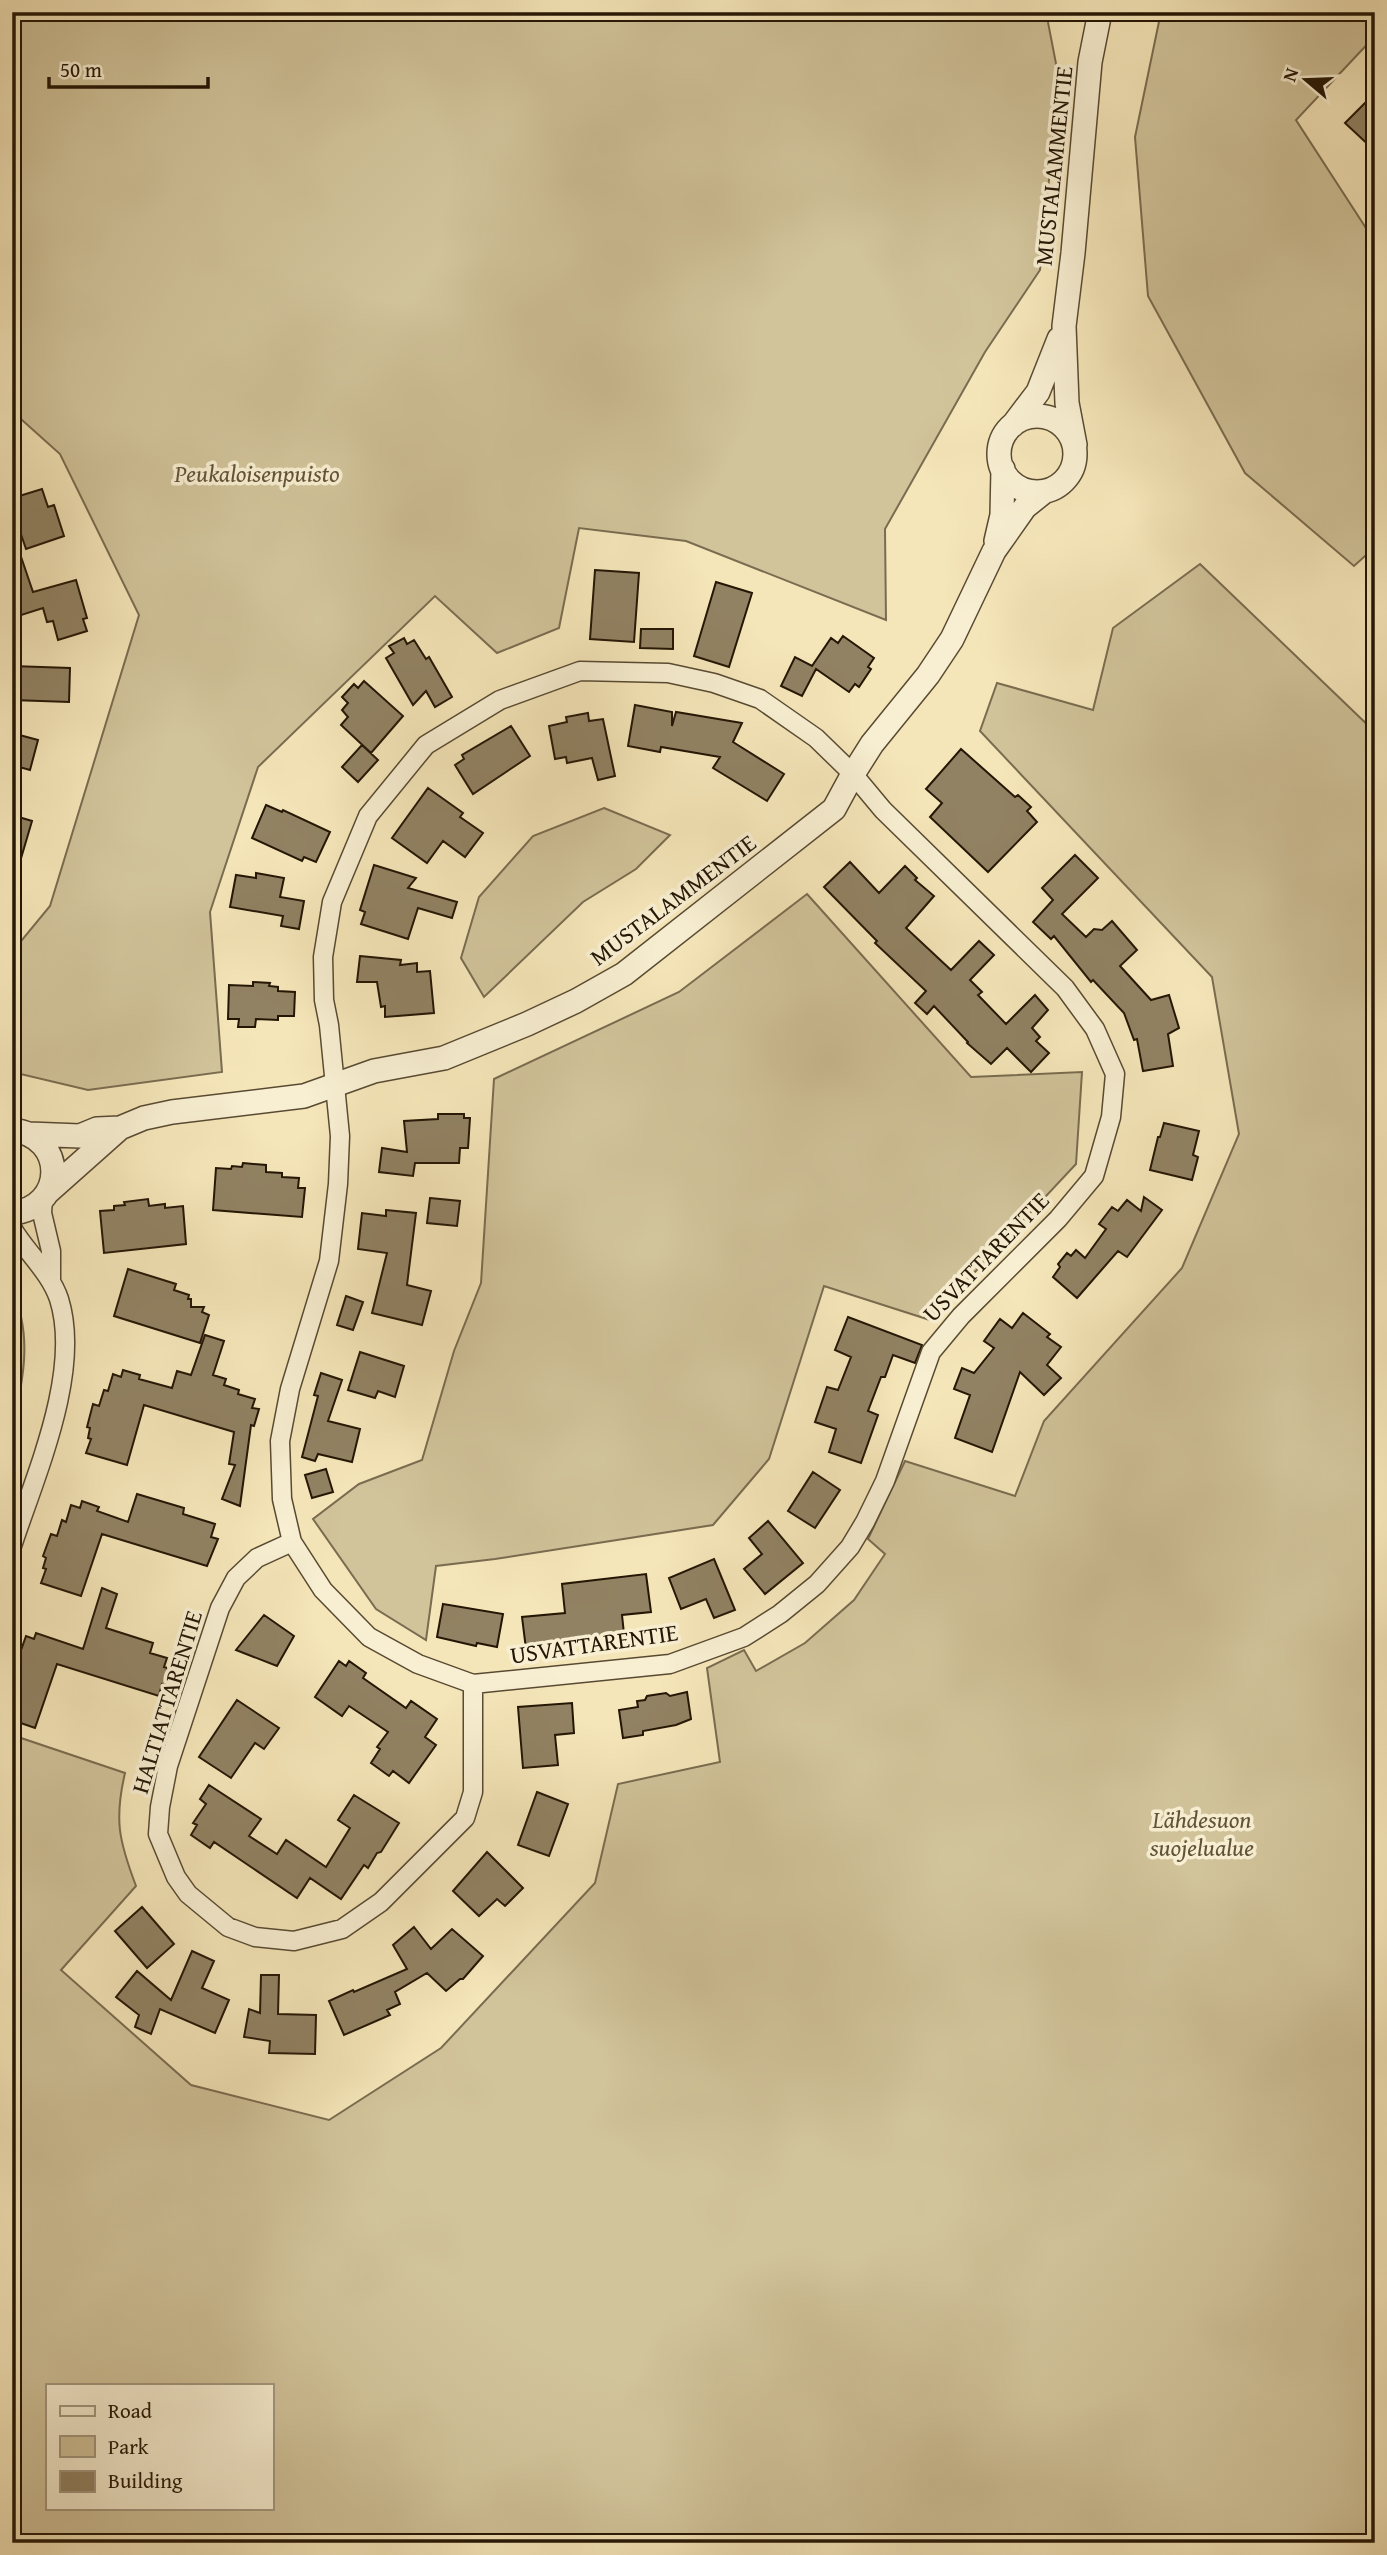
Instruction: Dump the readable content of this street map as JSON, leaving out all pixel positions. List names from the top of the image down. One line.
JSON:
{"streets":{"street":["MUSTALAMMENTIE","USVATTARENTIE","HALTIATTARENTIE"]},"crossings":[["MUSTALAMMENTIE","USVATTARENTIE"],["USVATTARENTIE","HALTIATTARENTIE"]],"parks":["Peukaloisenpuisto","Lähdesuon suojelualue"],"legend":["Road","Park","Building"],"scale_bar":"50 m","north":"left"}
